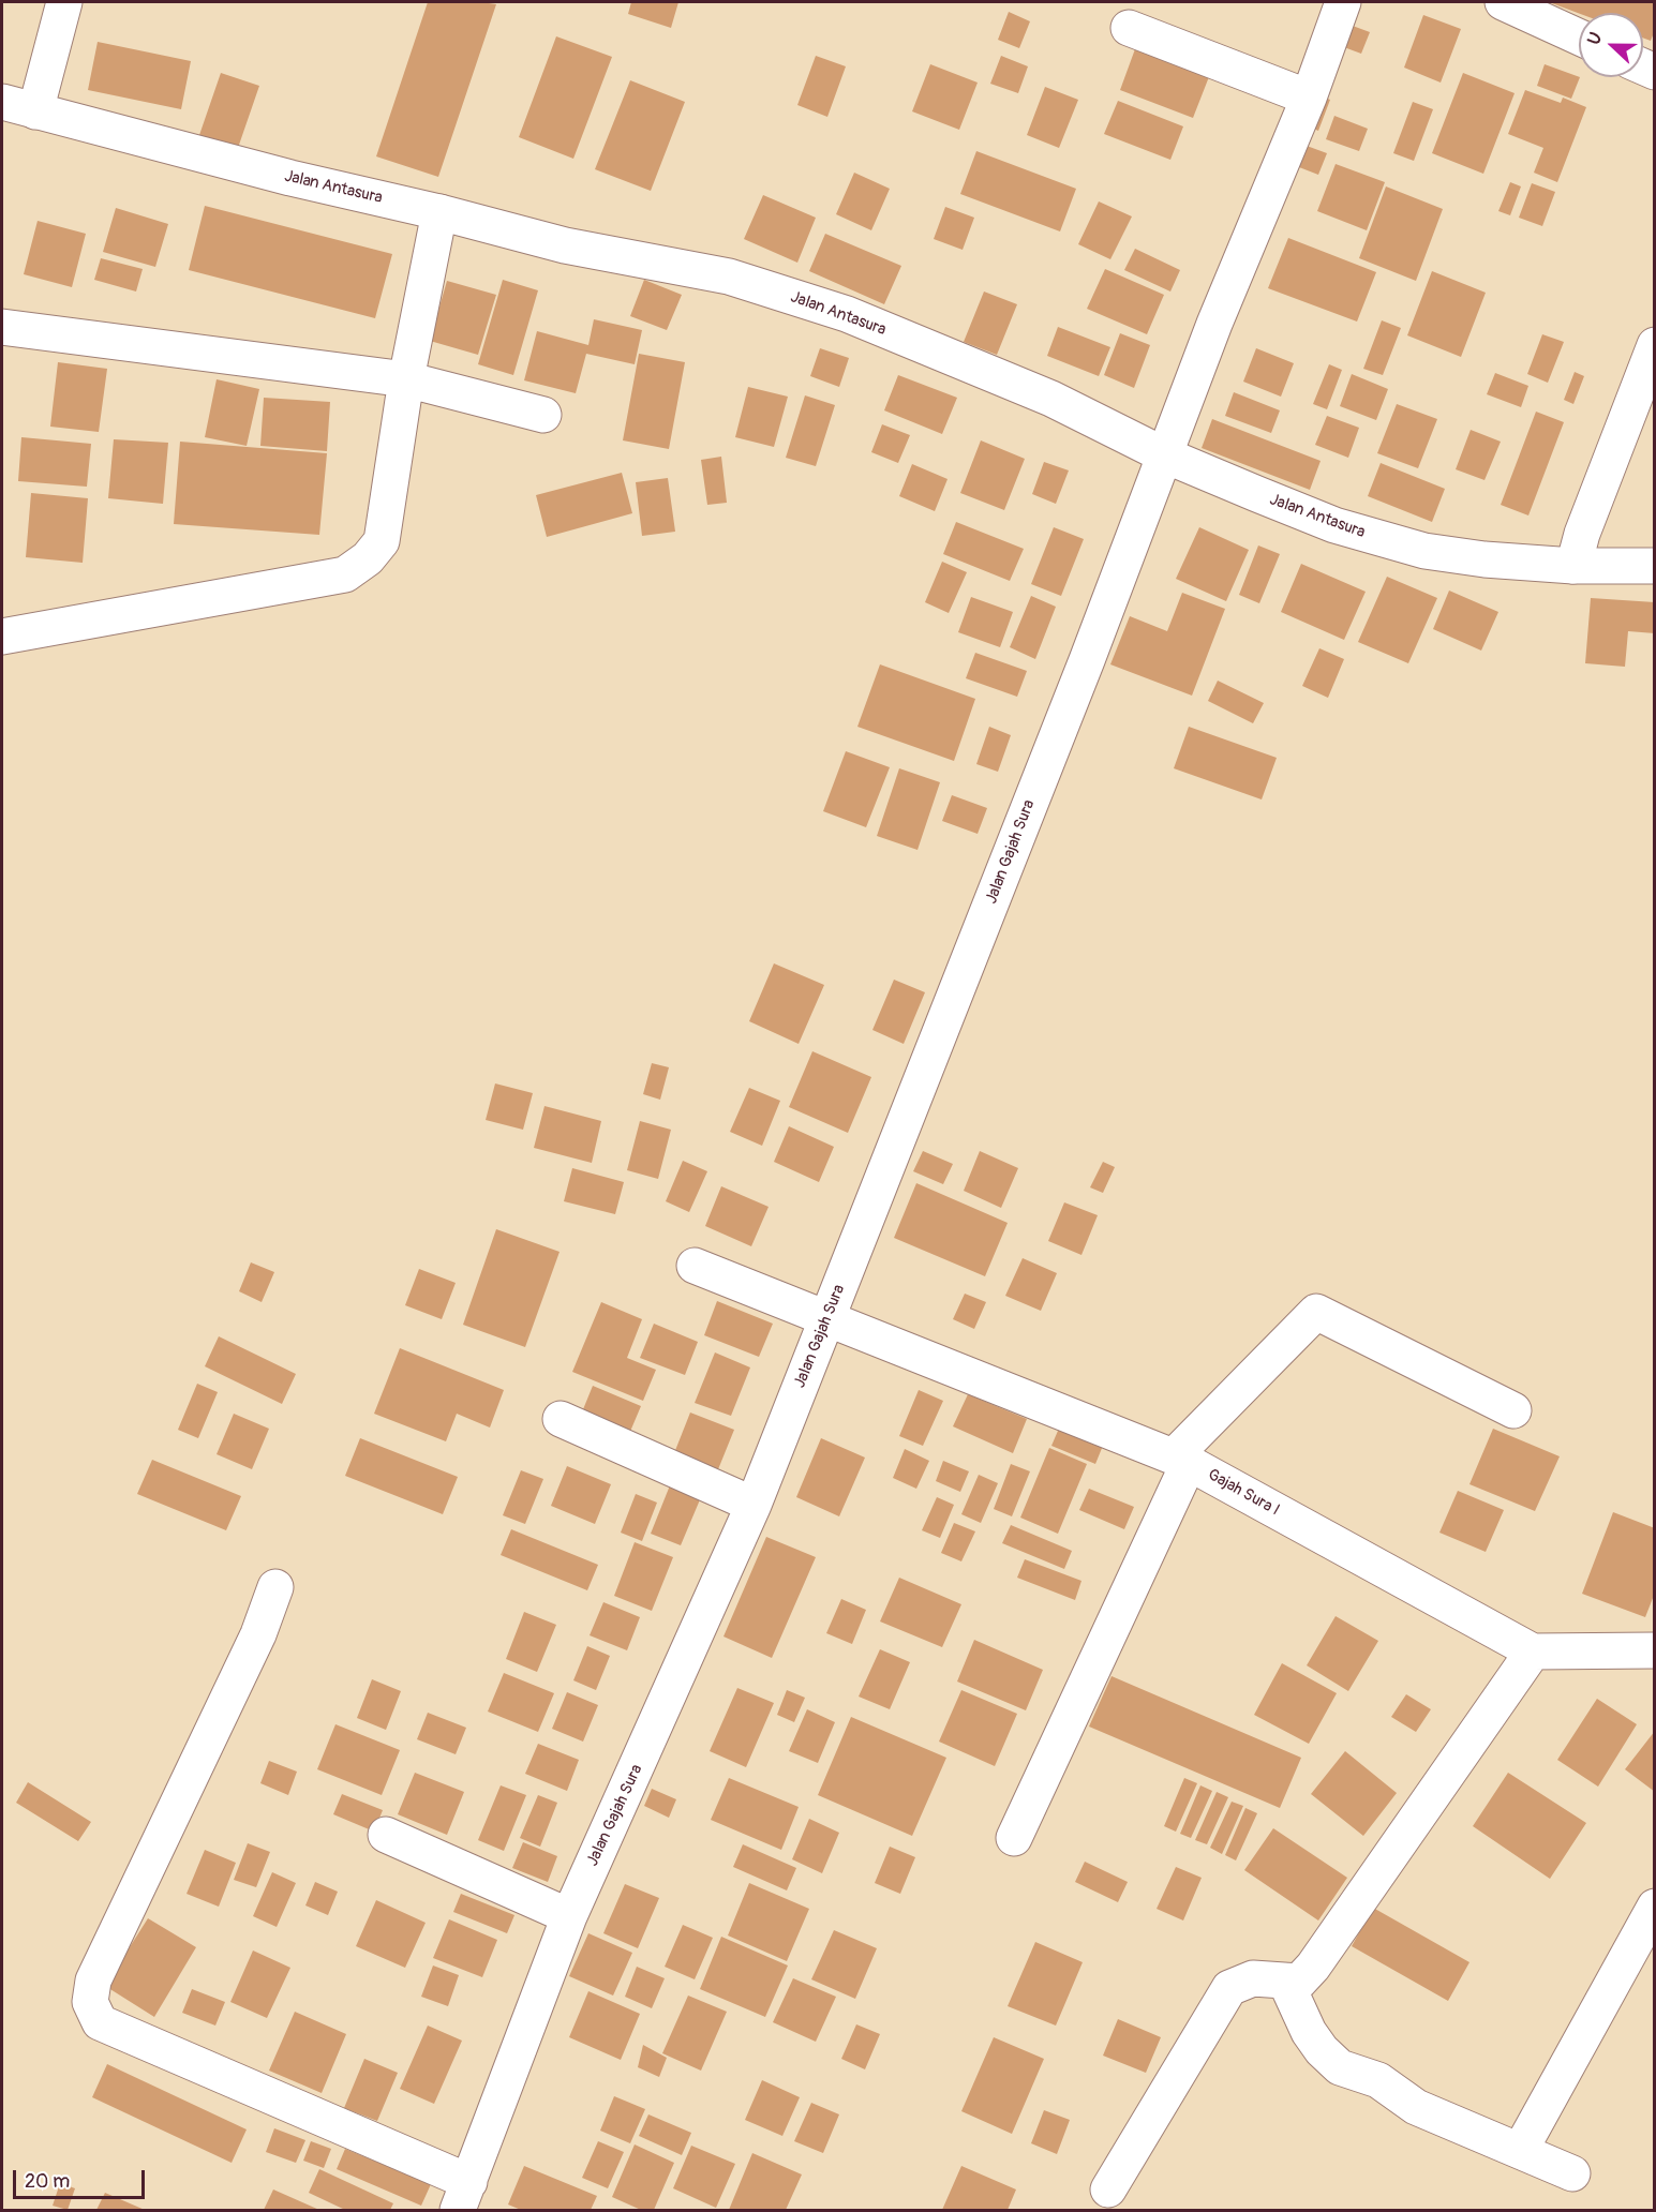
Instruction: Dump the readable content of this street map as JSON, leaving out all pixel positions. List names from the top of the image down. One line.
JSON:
{"streets":{"street":["Jalan Antasura","Jalan Gajah Sura","Gajah Sura I"]},"crossings":[["Jalan Antasura","Jalan Gajah Sura"],["Jalan Gajah Sura","Gajah Sura I"]],"scale_bar":"20 m","north":"left"}
